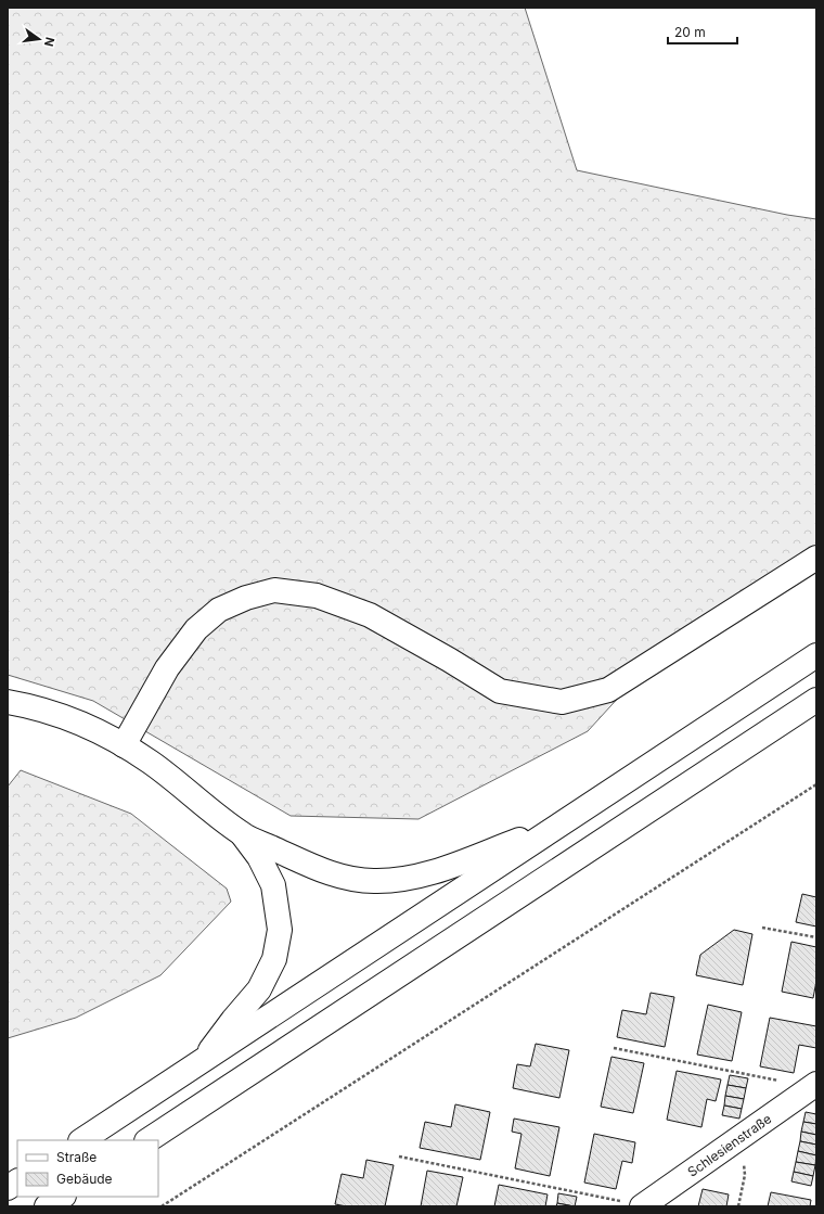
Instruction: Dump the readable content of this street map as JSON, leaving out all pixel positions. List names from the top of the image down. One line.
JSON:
{"streets":{"main road":["Schlesienstraße"]},"legend":["Straße","Gebäude"],"scale_bar":"20 m","north":"right"}
